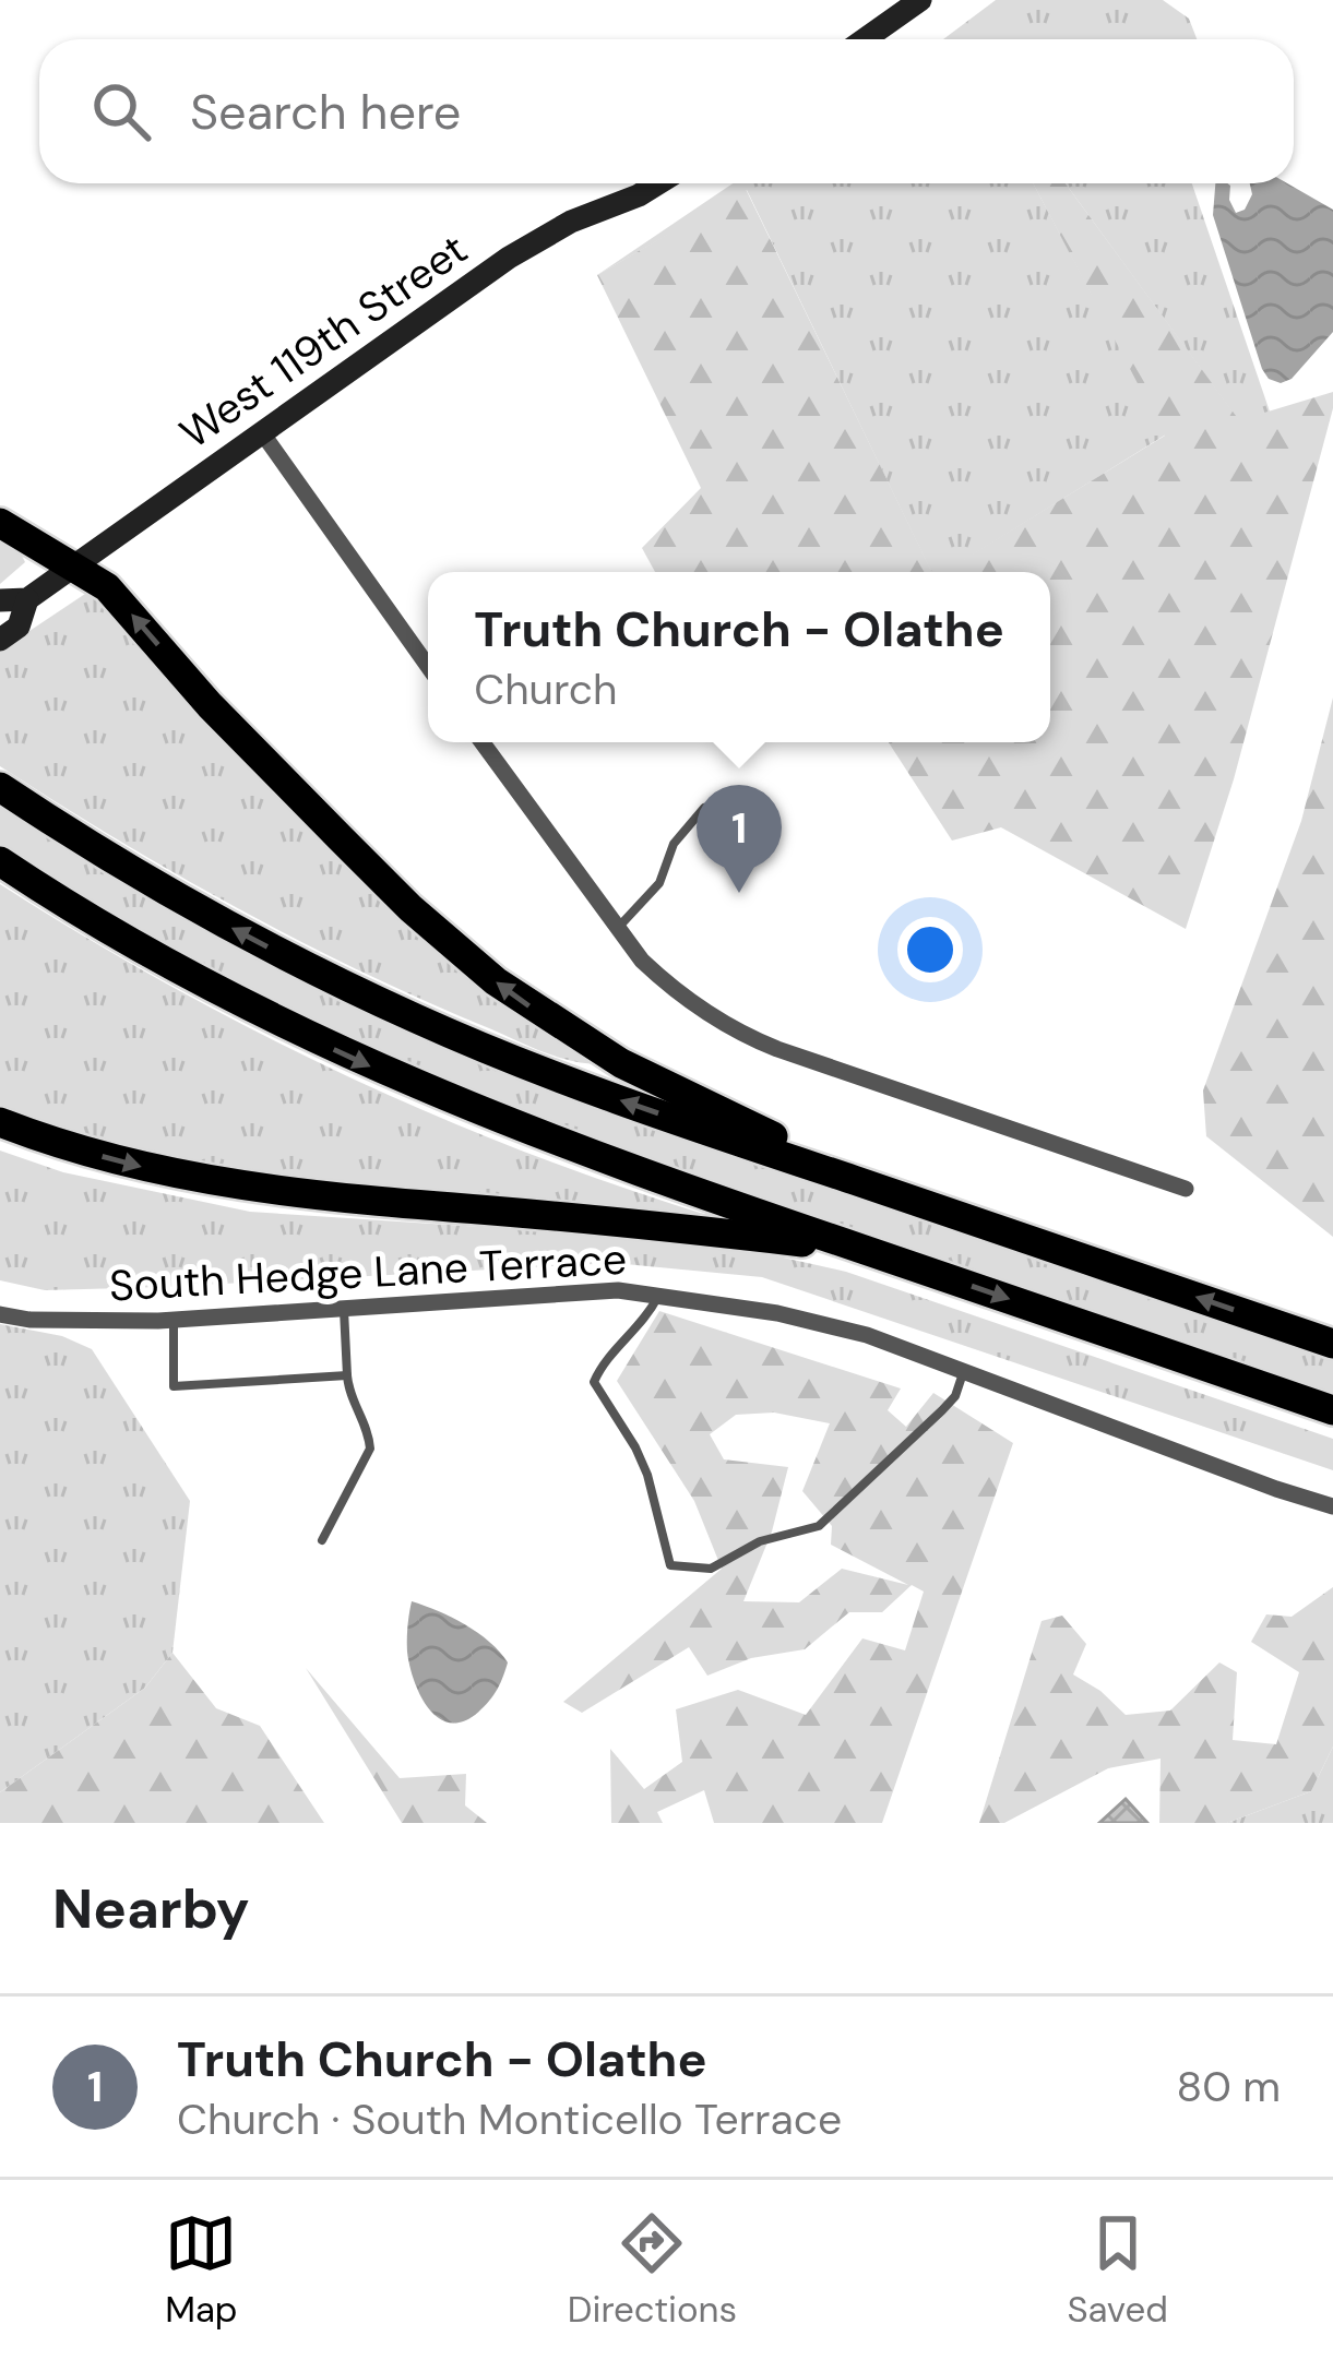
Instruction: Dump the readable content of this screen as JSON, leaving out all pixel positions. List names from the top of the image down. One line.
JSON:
{"streets":{"main road":["West 119th Street"],"street":["South Hedge Lane Terrace"]},"page":{"search":"Search here","popup":["Truth Church - Olathe","Church"],"pins":"1","heading":"Nearby","list":[{"mark":"1","name":"Truth Church - Olathe","note":"Church · South Monticello Terrace","value":"80 m"}],"nav":["Map","Directions","Saved"]}}
